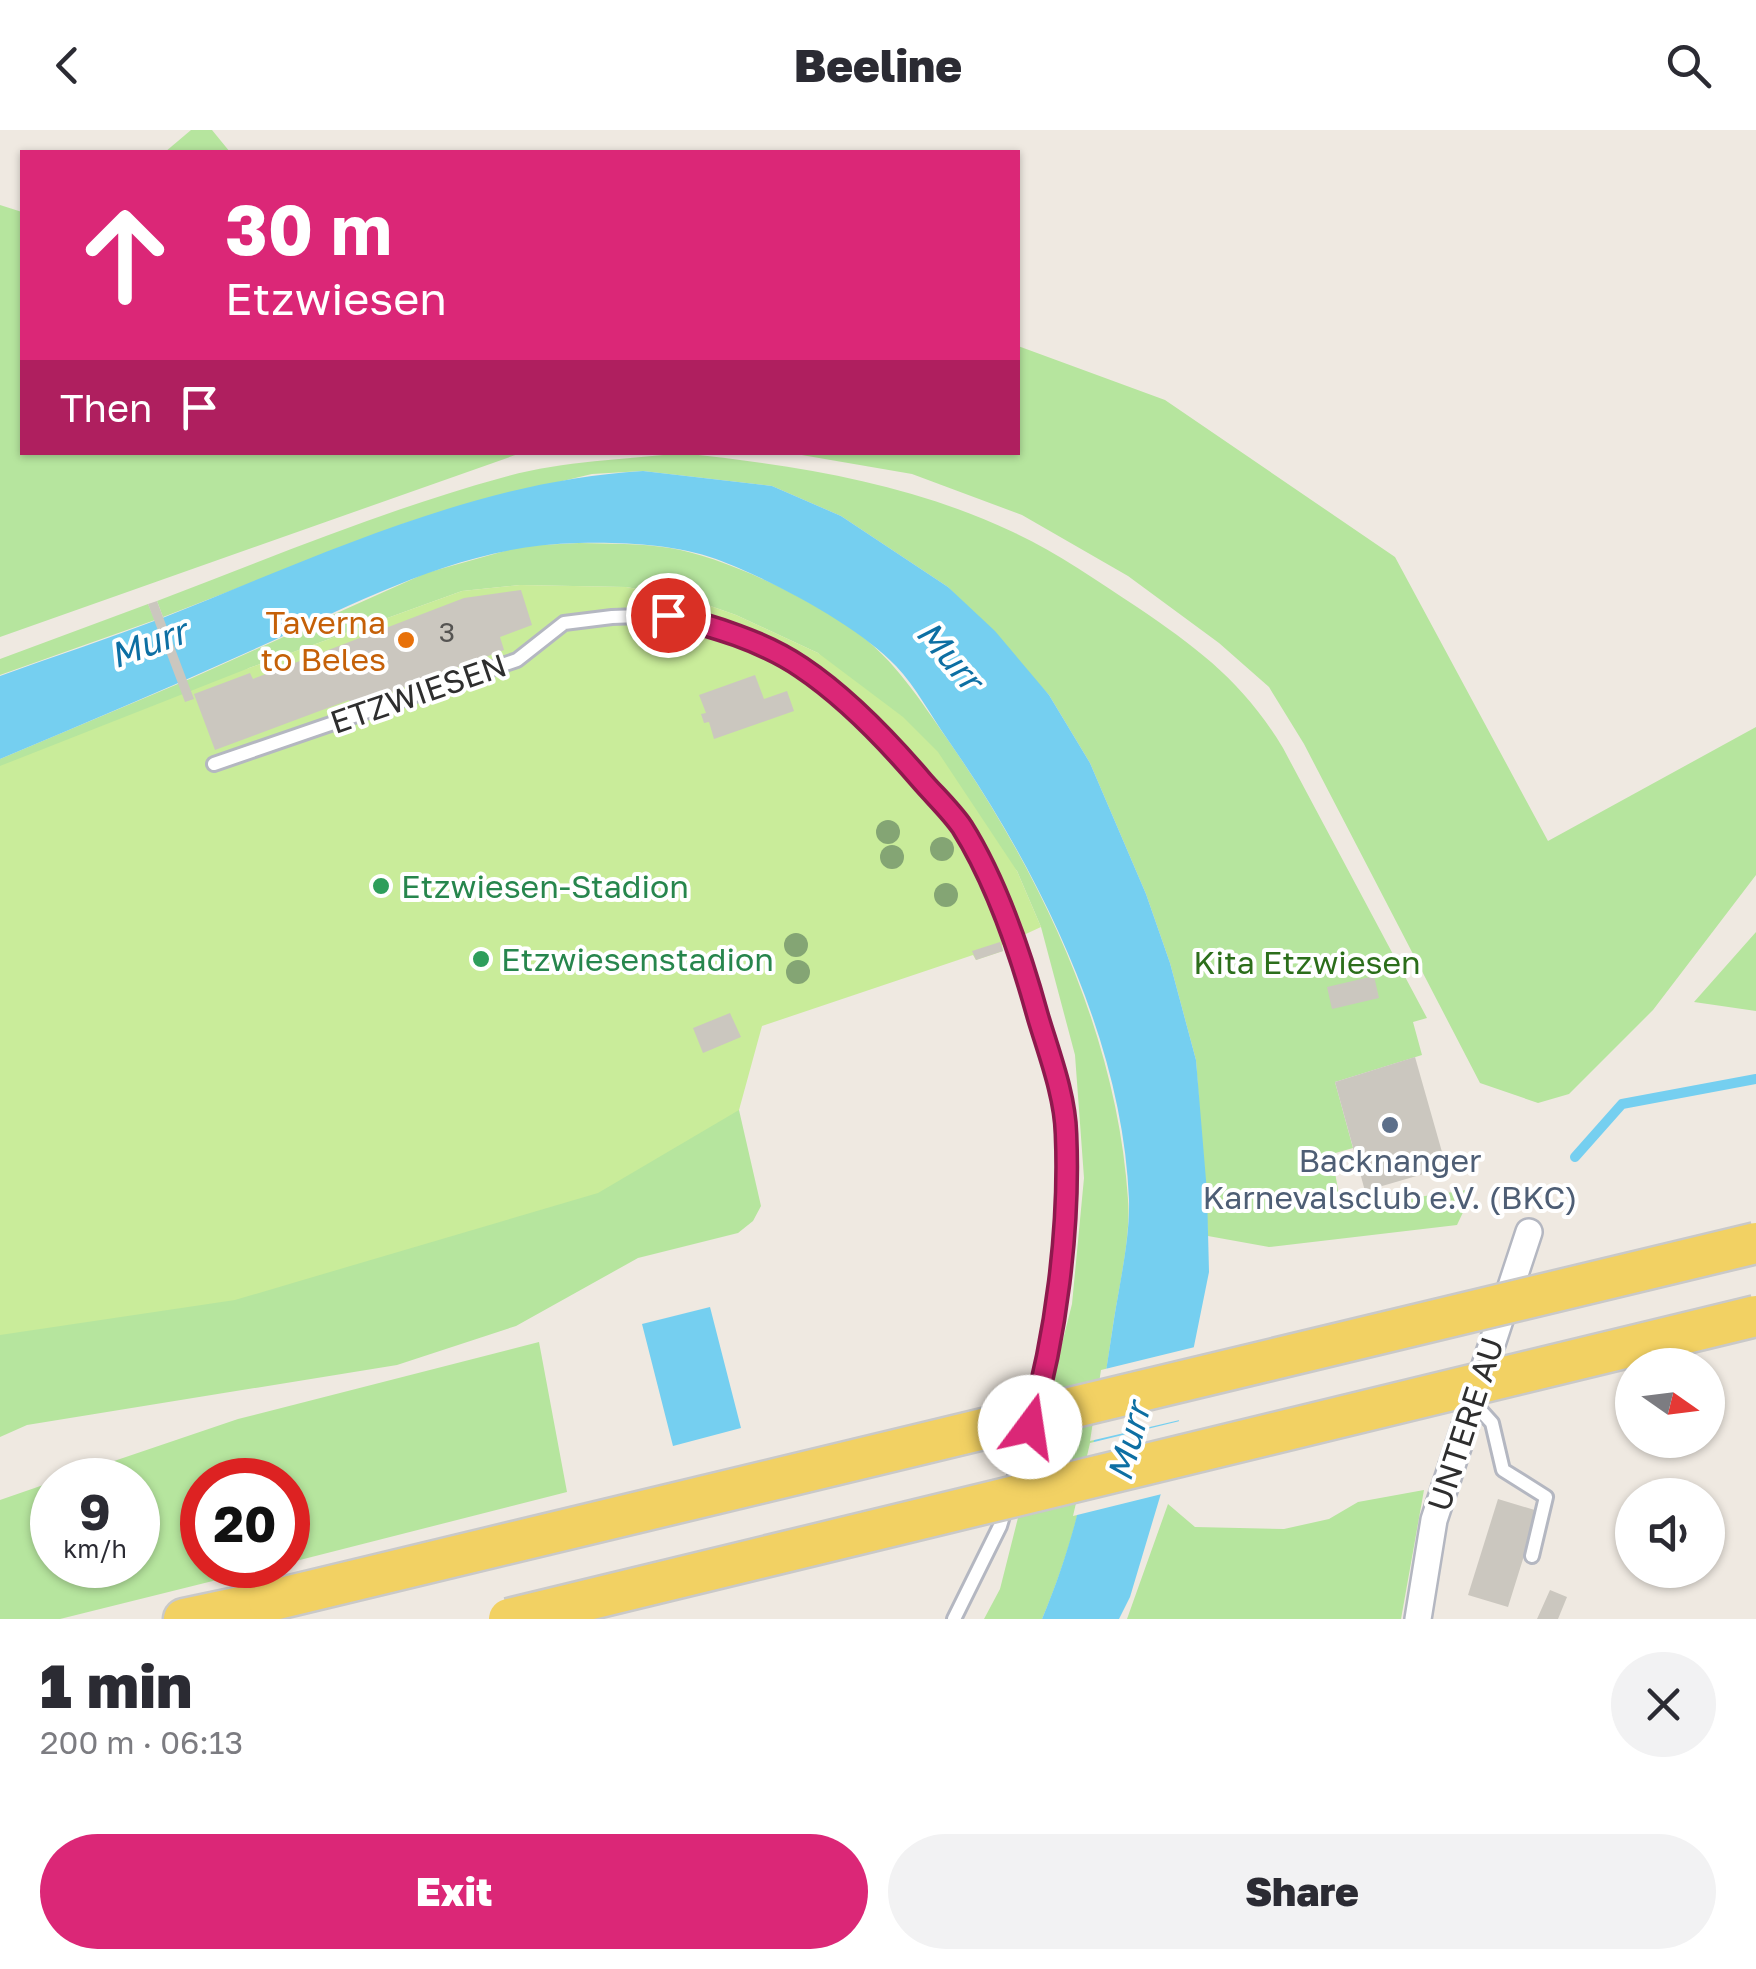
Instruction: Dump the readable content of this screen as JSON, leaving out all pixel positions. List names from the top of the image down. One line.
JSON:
{"streets":{"street":["UNTERE AU"],"lane":["ETZWIESEN"]},"water":["Murr"],"parks":["Kita Etzwiesen"],"places":["Taverna to Beles","Etzwiesen-Stadion","Etzwiesenstadion","Backnanger Karnevalsclub e.V. (BKC)"],"house_numbers":["3"],"north":"right","page":{"header":"Beeline","turn":["30 m","Etzwiesen"],"then":"Then","speed":"9 km/h","limit":"20","heading":["1 min","200 m · 06:13"],"buttons":["Exit","Share"]}}
